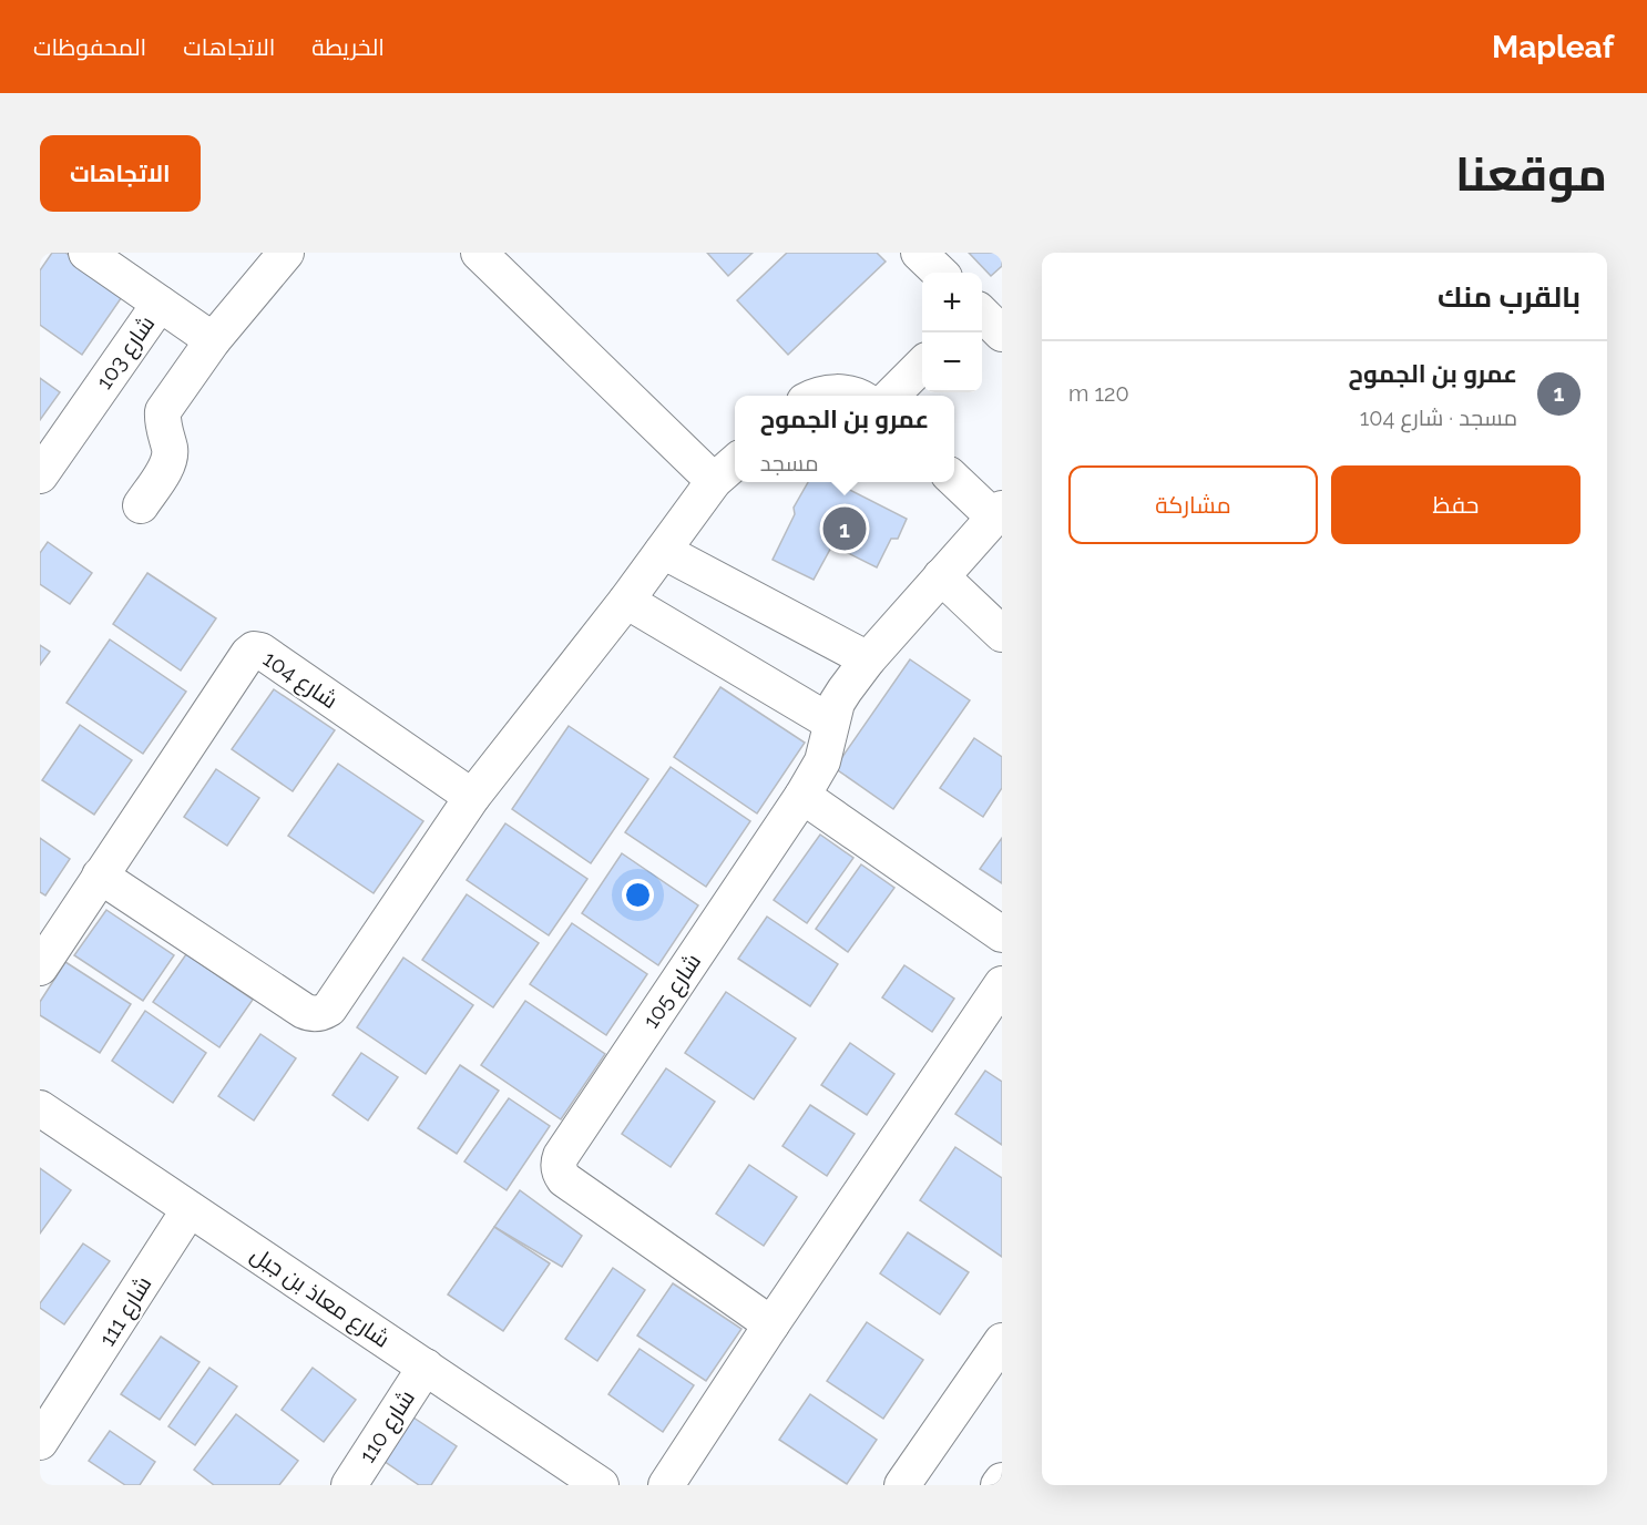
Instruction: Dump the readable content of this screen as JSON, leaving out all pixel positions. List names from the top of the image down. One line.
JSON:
{"streets":{"street":["شارع 103","شارع 104","شارع 105","شارع معاذ بن جبل","شارع 111","شارع 110"]},"crossings":[["شارع معاذ بن جبل","شارع 111"],["شارع معاذ بن جبل","شارع 110"]],"page":{"header":"Mapleaf","nav":["الخريطة","الاتجاهات","المحفوظات"],"title":"موقعنا","buttons":["الاتجاهات",["حفظ","مشاركة"]],"heading":"بالقرب منك","map_buttons":["+","−"],"list":[{"mark":"1","name":"عمرو بن الجموح","note":"مسجد · شارع 104","value":"120 m"}],"popup":["عمرو بن الجموح","مسجد"],"pins":"1"}}
